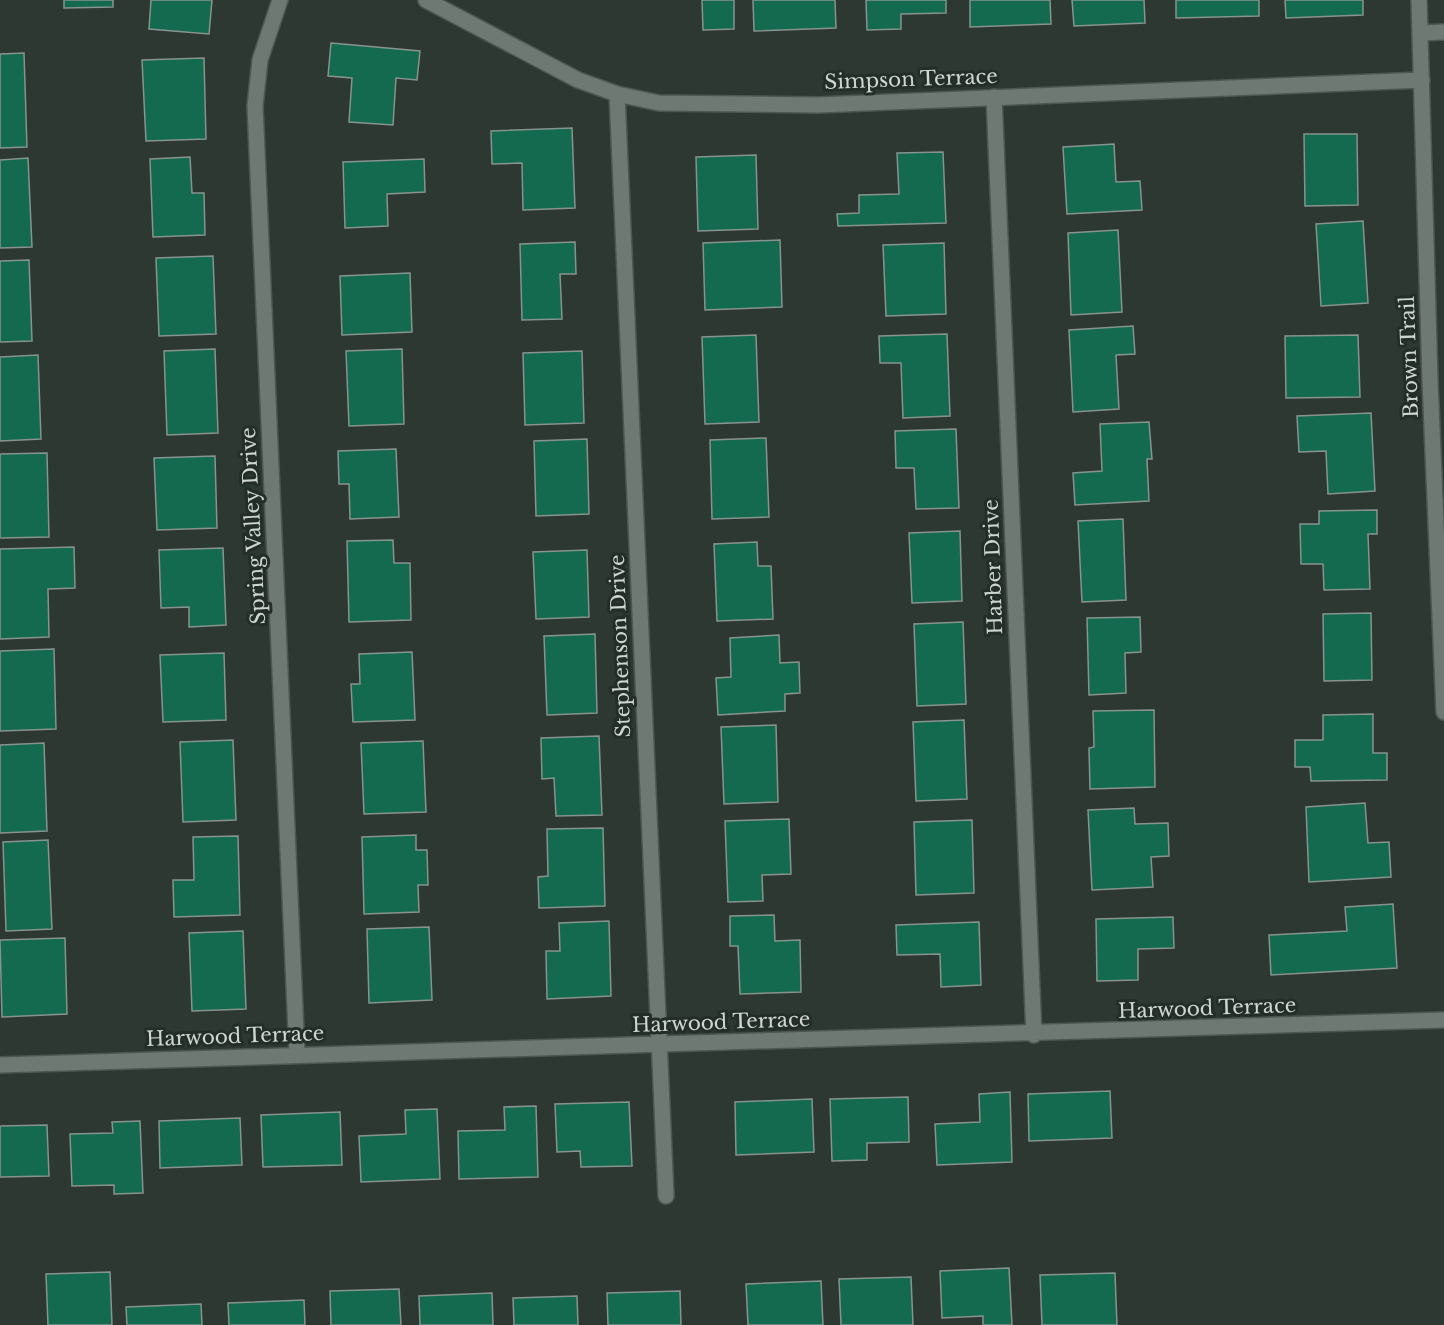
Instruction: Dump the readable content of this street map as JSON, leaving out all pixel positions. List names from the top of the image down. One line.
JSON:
{"streets":{"street":["Simpson Terrace","Brown Trail","Spring Valley Drive","Harber Drive","Stephenson Drive","Harwood Terrace"]},"crossings":[["Simpson Terrace","Brown Trail"],["Simpson Terrace","Harber Drive"],["Simpson Terrace","Stephenson Drive"],["Spring Valley Drive","Harwood Terrace"],["Harber Drive","Harwood Terrace"],["Stephenson Drive","Harwood Terrace"]]}
